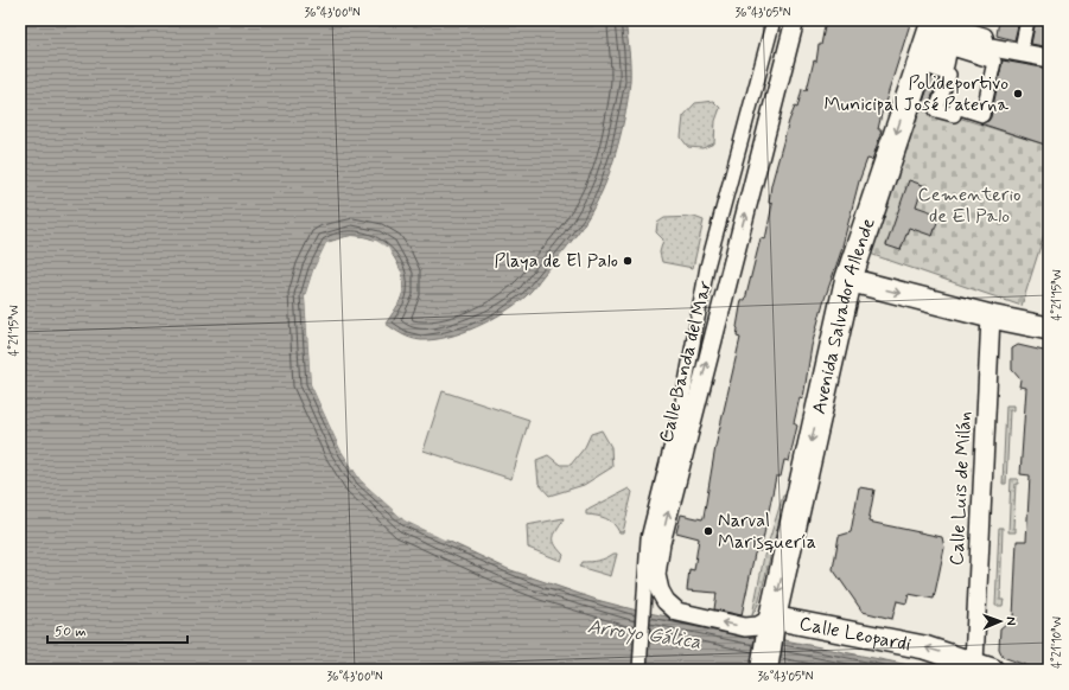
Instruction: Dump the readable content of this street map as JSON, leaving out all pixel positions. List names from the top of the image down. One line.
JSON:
{"streets":{"main road":["Avenida Salvador Allende"],"street":["Calle Banda del Mar","Calle Luis de Milán","Calle Leopardi"]},"crossings":[["Avenida Salvador Allende","Calle Banda del Mar"],["Avenida Salvador Allende","Calle Leopardi"],["Calle Banda del Mar","Calle Leopardi"],["Calle Luis de Milán","Calle Leopardi"]],"one_way":["Avenida Salvador Allende","Calle Leopardi"],"water":["Arroyo Gálica"],"parks":["Cementerio de El Palo"],"places":["Polideportivo Municipal José Paterna","Playa de El Palo","Narval Marisquería"],"scale_bar":"50 m","north":"right","coordinates":["36°43'00\"N","36°43'05\"N","4°21'15\"W","4°21'10\"W"]}
